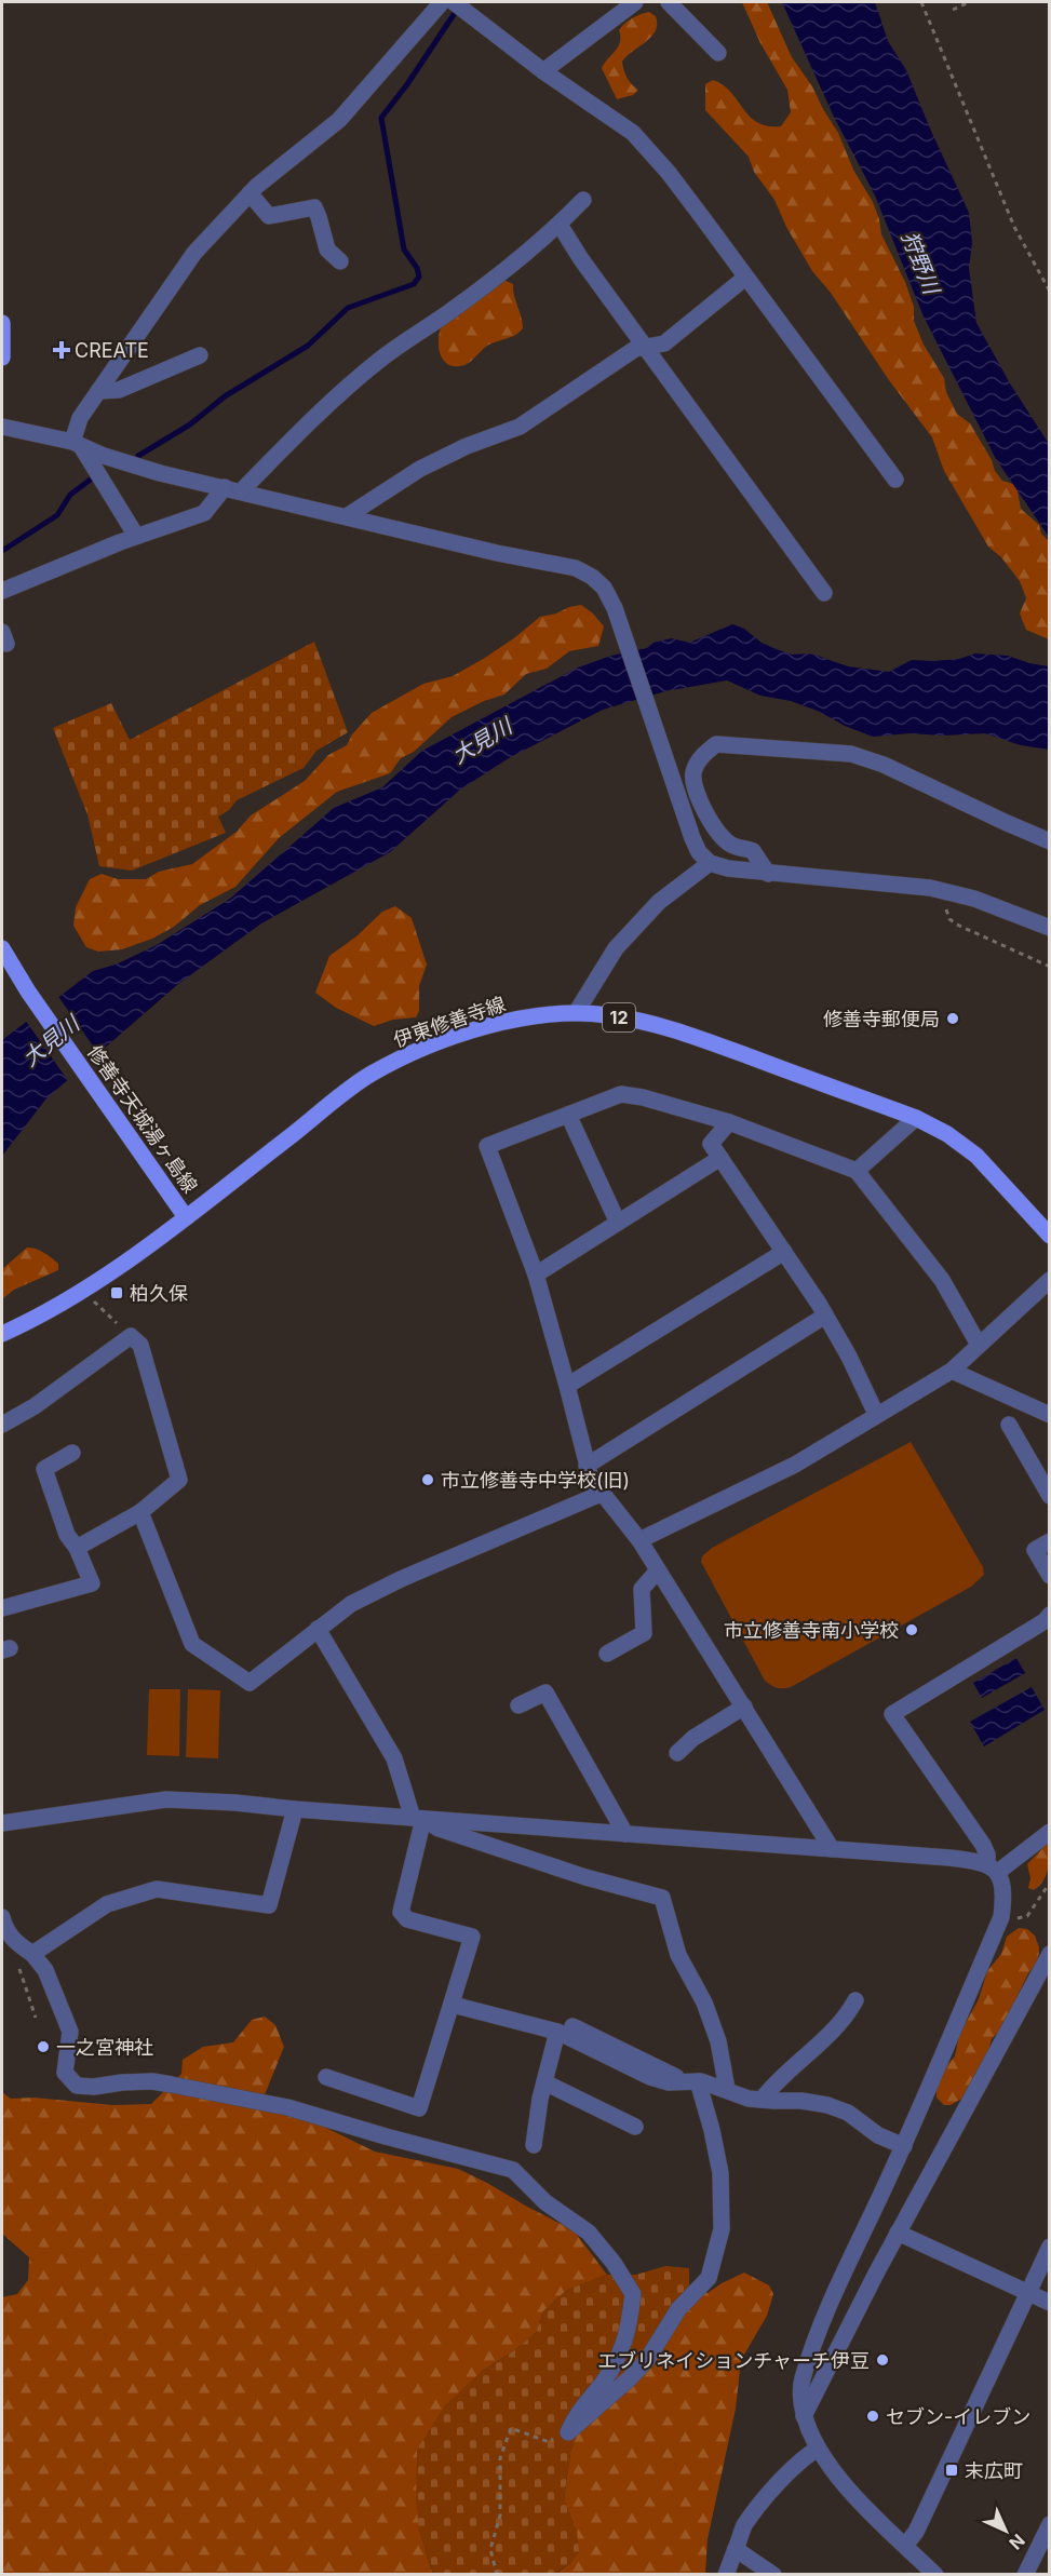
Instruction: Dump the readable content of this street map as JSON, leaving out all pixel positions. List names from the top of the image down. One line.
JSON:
{"streets":{"main road":["12","伊東修善寺線","修善寺天城湯ヶ島線"]},"crossings":[["伊東修善寺線","修善寺天城湯ヶ島線"]],"water":["狩野川","大見川"],"places":{"health":["CREATE"],"other":["修善寺郵便局","市立修善寺中学校(旧)","市立修善寺南小学校","一之宮神社","エブリネイションチャーチ伊豆","セブン-イレブン"],"transit":["柏久保","末広町"]},"north":"bottom right"}
